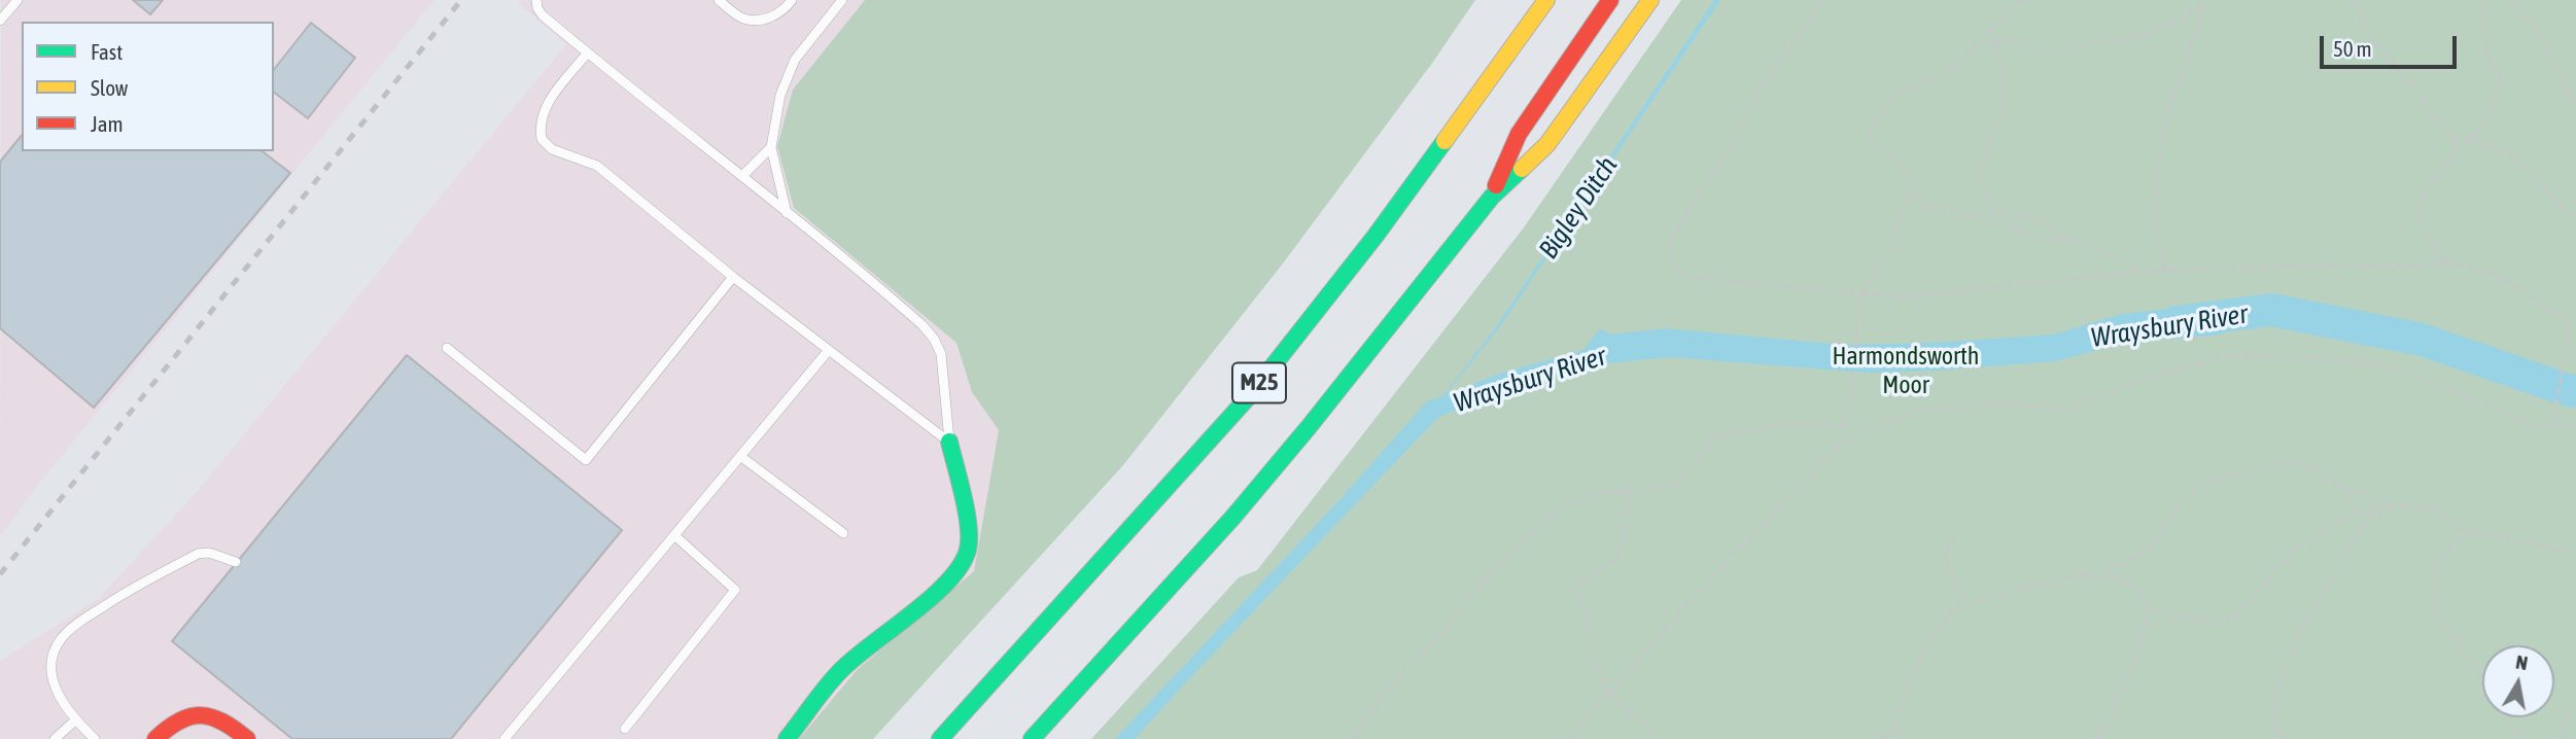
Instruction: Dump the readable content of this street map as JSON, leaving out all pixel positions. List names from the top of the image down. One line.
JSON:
{"streets":{"main road":["M25"]},"water":["Bigley Ditch","Wraysbury River"],"parks":["Harmondsworth Moor"],"legend":["Fast","Slow","Jam"],"scale_bar":"50 m","north":"top"}
